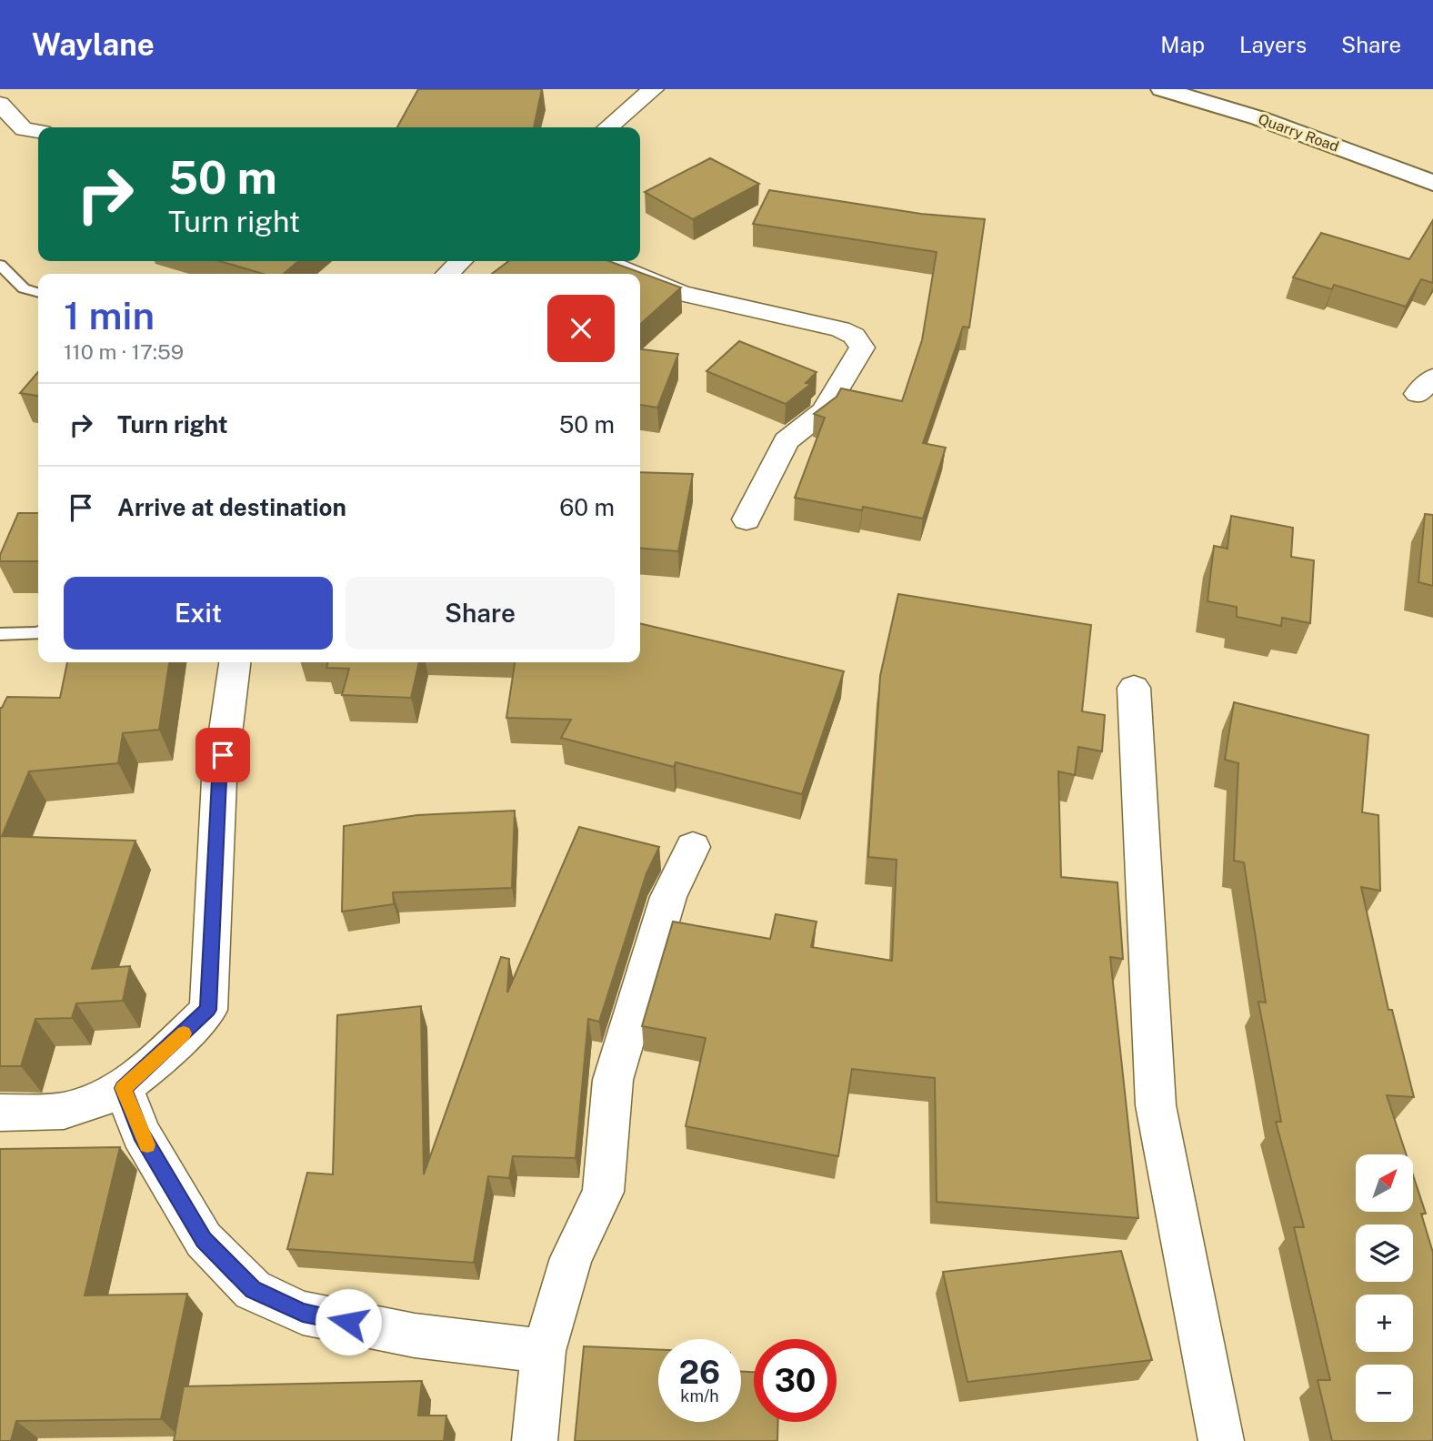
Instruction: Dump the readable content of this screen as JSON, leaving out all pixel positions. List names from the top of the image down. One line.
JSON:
{"streets":{"main road":["Quarry Road"]},"north":"top right","page":{"header":"Waylane","nav":["Map","Layers","Share"],"turn":["50 m","Turn right"],"heading":["1 min","110 m · 17:59"],"list":[{"name":"Turn right","value":"50 m"},{"name":"Arrive at destination","value":"60 m"}],"buttons":["Exit","Share"],"map_buttons":["+","−"],"speed":"26 km/h","limit":"30"}}
